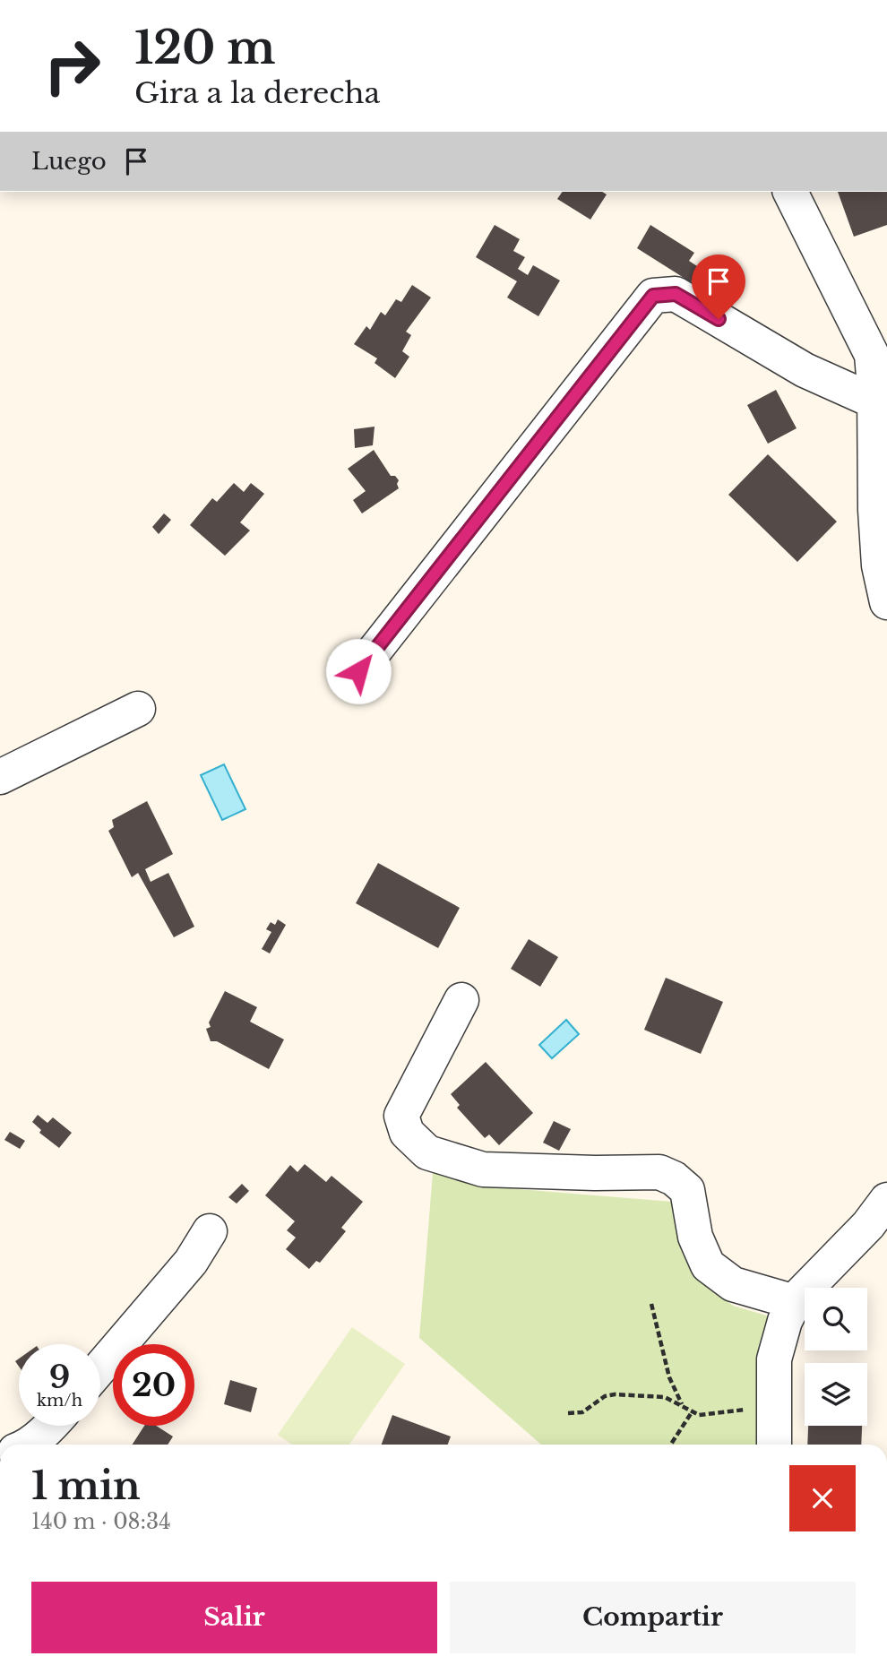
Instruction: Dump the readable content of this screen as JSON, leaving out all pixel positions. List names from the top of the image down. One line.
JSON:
{"page":{"turn":["120 m","Gira a la derecha"],"then":"Luego","speed":"9 km/h","limit":"20","heading":["1 min","140 m · 08:34"],"buttons":["Salir","Compartir"]}}
